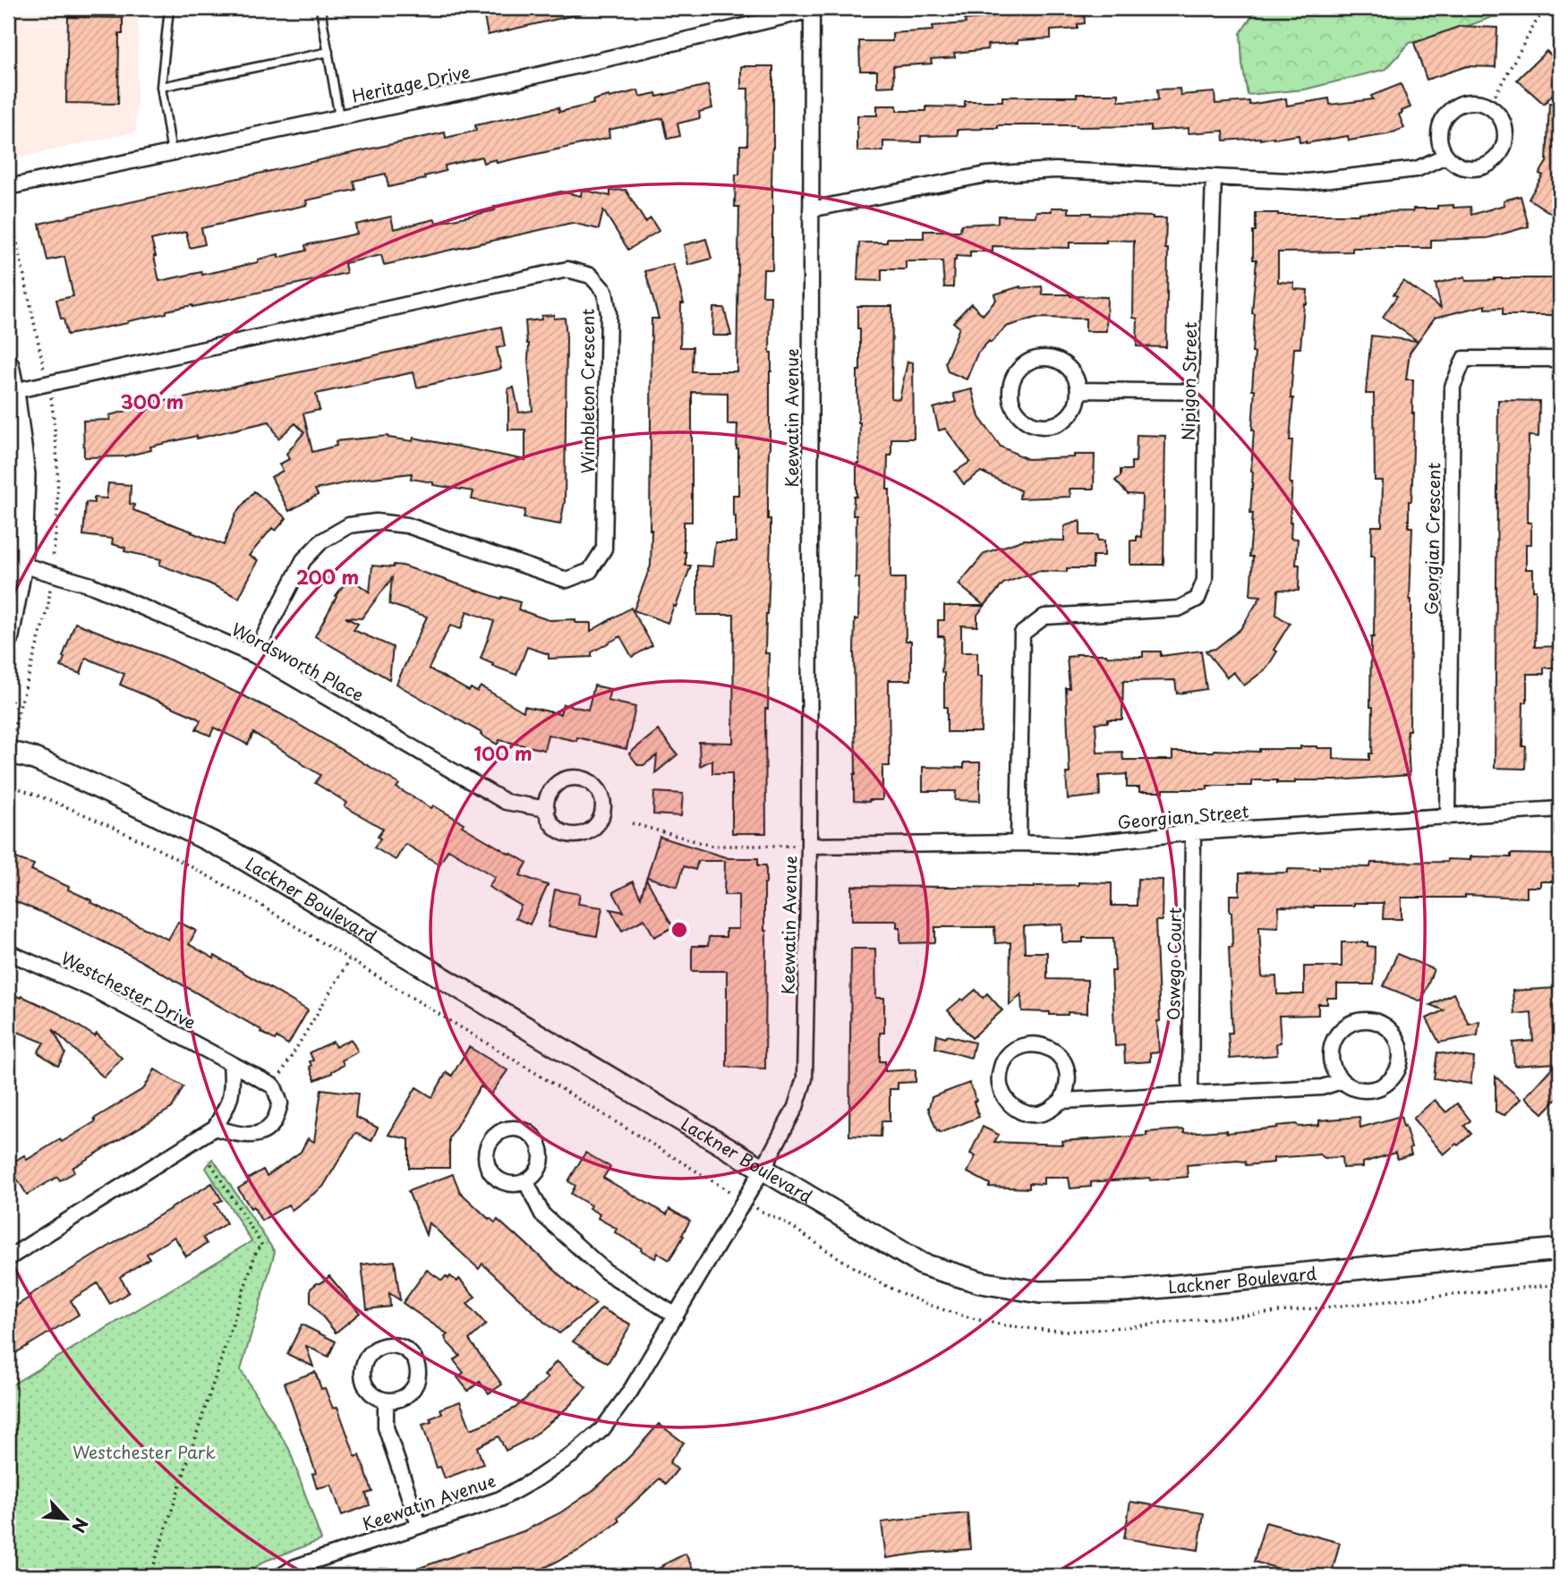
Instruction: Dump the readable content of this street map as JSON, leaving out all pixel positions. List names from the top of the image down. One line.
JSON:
{"streets":{"main road":["Lackner Boulevard"],"street":["Heritage Drive","Nipigon Street","Wimbleton Crescent","Keewatin Avenue","Georgian Crescent","Wordsworth Place","Georgian Street","Oswego Court","Westchester Drive"]},"crossings":[["Heritage Drive","Keewatin Avenue"],["Nipigon Street","Georgian Street"],["Wimbleton Crescent","Wordsworth Place"],["Keewatin Avenue","Georgian Street"],["Keewatin Avenue","Lackner Boulevard"],["Georgian Crescent","Georgian Street"],["Georgian Street","Oswego Court"]],"parks":["Westchester Park"],"north":"bottom right","rings":["300 m","200 m","100 m"]}
